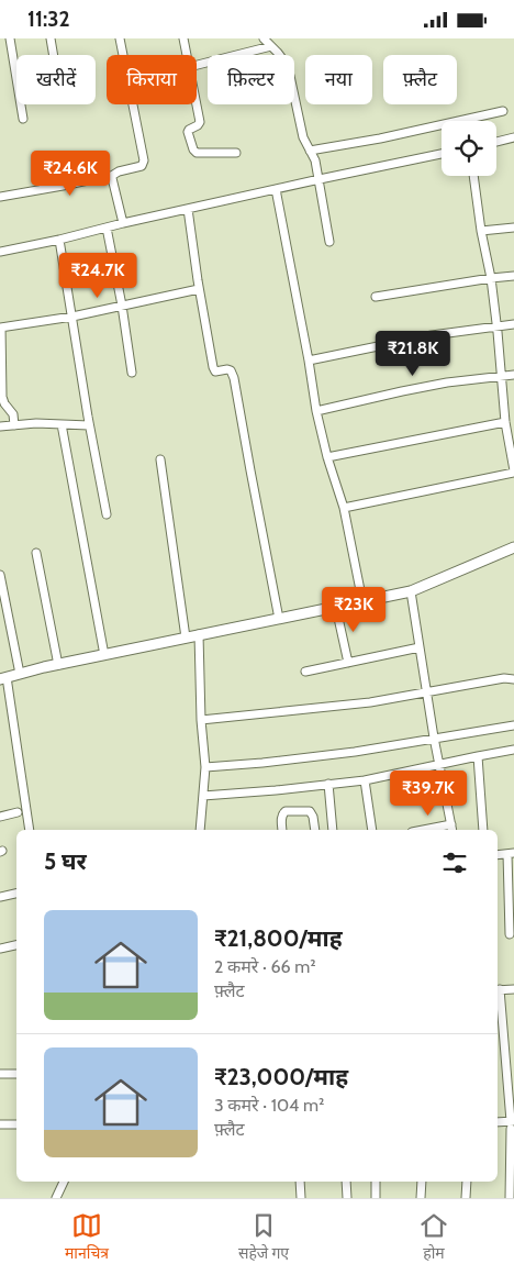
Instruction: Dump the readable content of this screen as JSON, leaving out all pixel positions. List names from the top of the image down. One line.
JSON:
{"page":{"status":"11:32","chip":["खरीदें","किराया","फ़िल्टर","नया","फ़्लैट"],"price":["₹24.6K","₹24.7K","₹21.8K","₹23K","₹39.7K"],"heading":"5 घर","list":[{"name":"₹21,800/माह","note":"2 कमरे · 66 m² · फ़्लैट"},{"name":"₹23,000/माह","note":"3 कमरे · 104 m² · फ़्लैट"}],"tabs":["मानचित्र","सहेजे गए","होम"]}}
